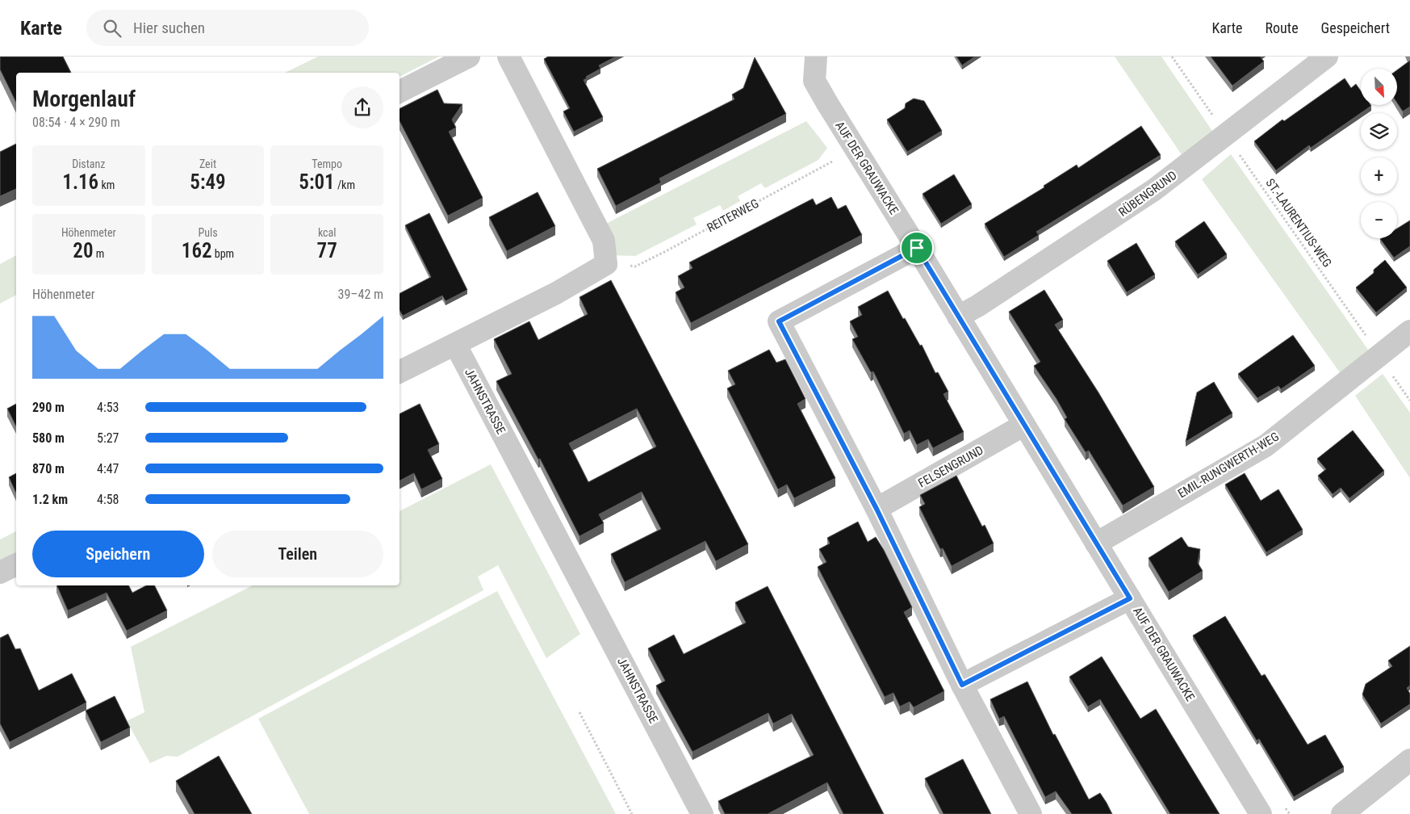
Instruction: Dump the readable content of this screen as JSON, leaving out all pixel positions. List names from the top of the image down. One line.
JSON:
{"streets":{"street":["AUF DER GRAUWACKE","RÜBENGRUND","JAHNSTRASSE","EMIL-RUNGWERTH-WEG","FELSENGRUND"],"path":["REITERWEG","ST.-LAURENTIUS-WEG"]},"crossings":[["AUF DER GRAUWACKE","RÜBENGRUND"],["AUF DER GRAUWACKE","REITERWEG"],["AUF DER GRAUWACKE","EMIL-RUNGWERTH-WEG"],["AUF DER GRAUWACKE","FELSENGRUND"],["RÜBENGRUND","ST.-LAURENTIUS-WEG"],["ST.-LAURENTIUS-WEG","EMIL-RUNGWERTH-WEG"]],"north":"bottom right","page":{"header":"Karte","search":"Hier suchen","nav":["Karte","Route","Gespeichert"],"map_buttons":["+","−"],"heading":["Morgenlauf","08:54 · 4 × 290 m"],"stats":[["Distanz","1.16 km"],["Zeit","5:49"],["Tempo","5:01 /km"],["Höhenmeter","20 m"],["Puls","162 bpm"],["kcal","77"]],"chart":["Höhenmeter","39–42 m"],"list":[{"name":"290 m","note":"4:53"},{"name":"580 m","note":"5:27"},{"name":"870 m","note":"4:47"},{"name":"1.2 km","note":"4:58"}],"buttons":["Speichern","Teilen"]}}
